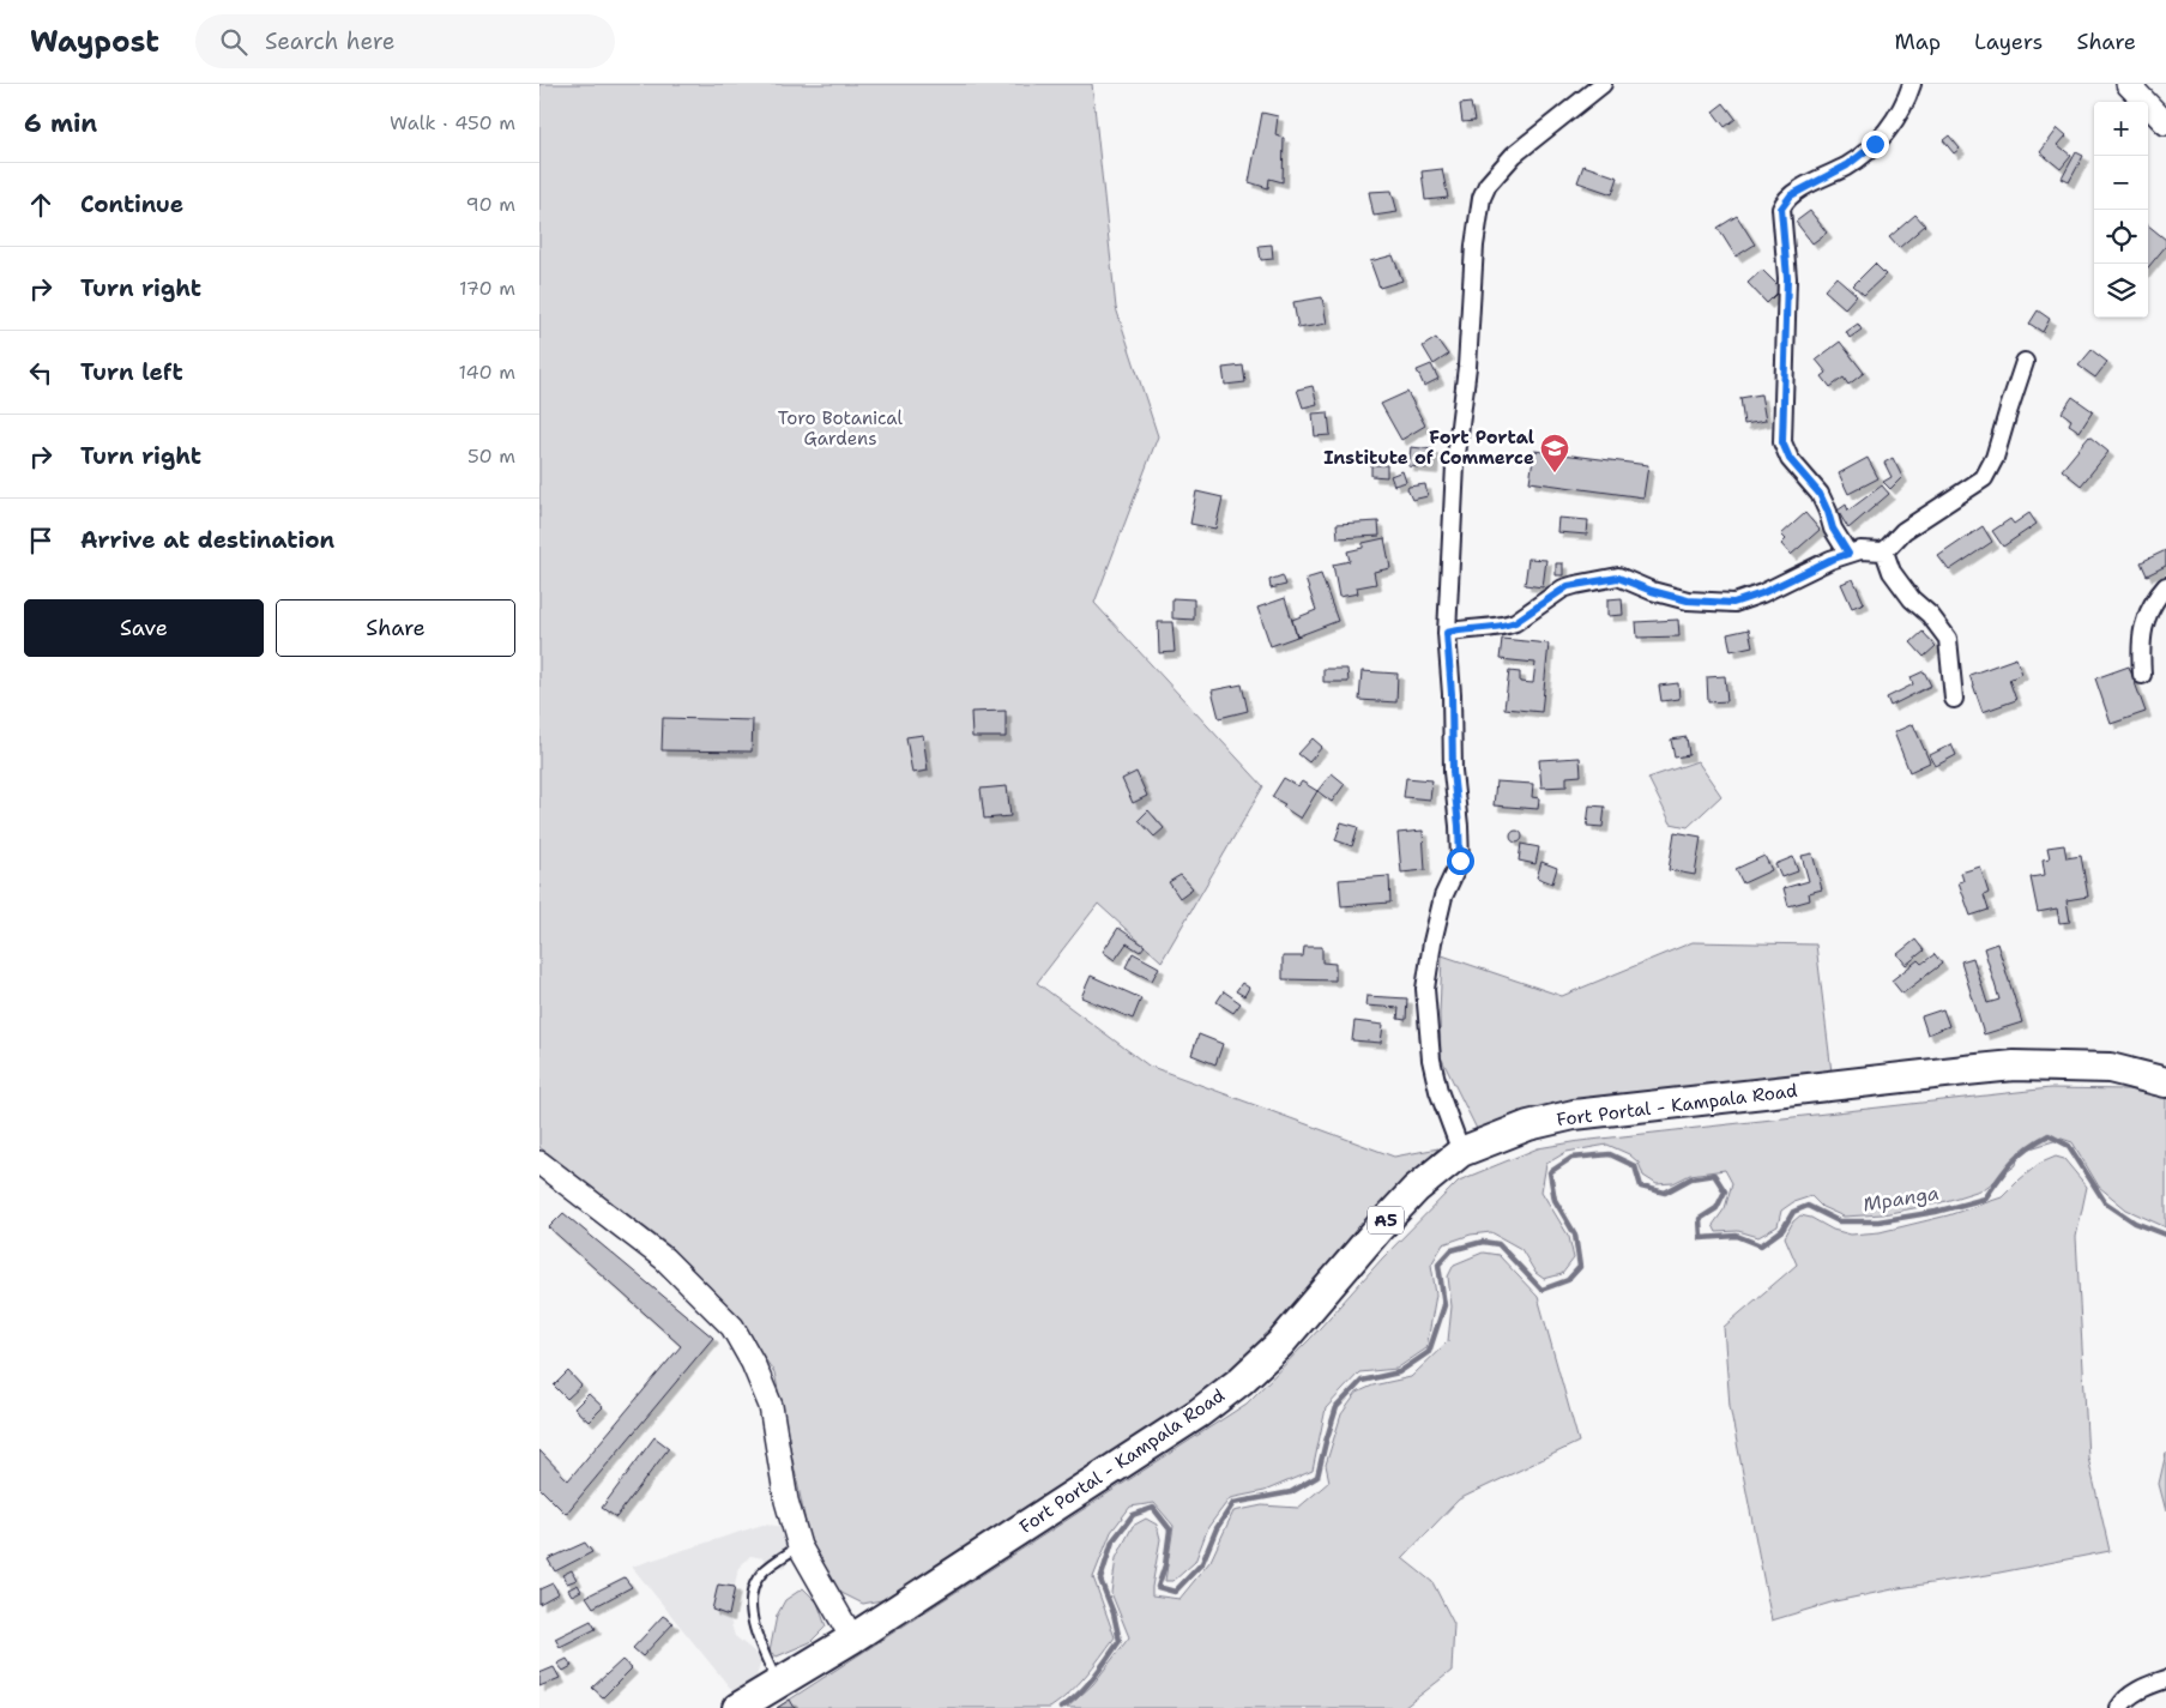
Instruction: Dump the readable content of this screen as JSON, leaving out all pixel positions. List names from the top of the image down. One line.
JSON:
{"streets":{"highway":["Fort Portal - Kampala Road","A5"]},"water":["Mpanga"],"parks":["Toro Botanical Gardens"],"places":{"school or university":["Fort Portal Institute of Commerce"]},"page":{"header":"Waypost","search":"Search here","nav":["Map","Layers","Share"],"heading":["6 min","Walk · 450 m"],"map_buttons":["+","−"],"list":[["Continue","90 m"],["Turn right","170 m"],["Turn left","140 m"],["Turn right","50 m"],"Arrive at destination"],"buttons":["Save","Share"]}}
